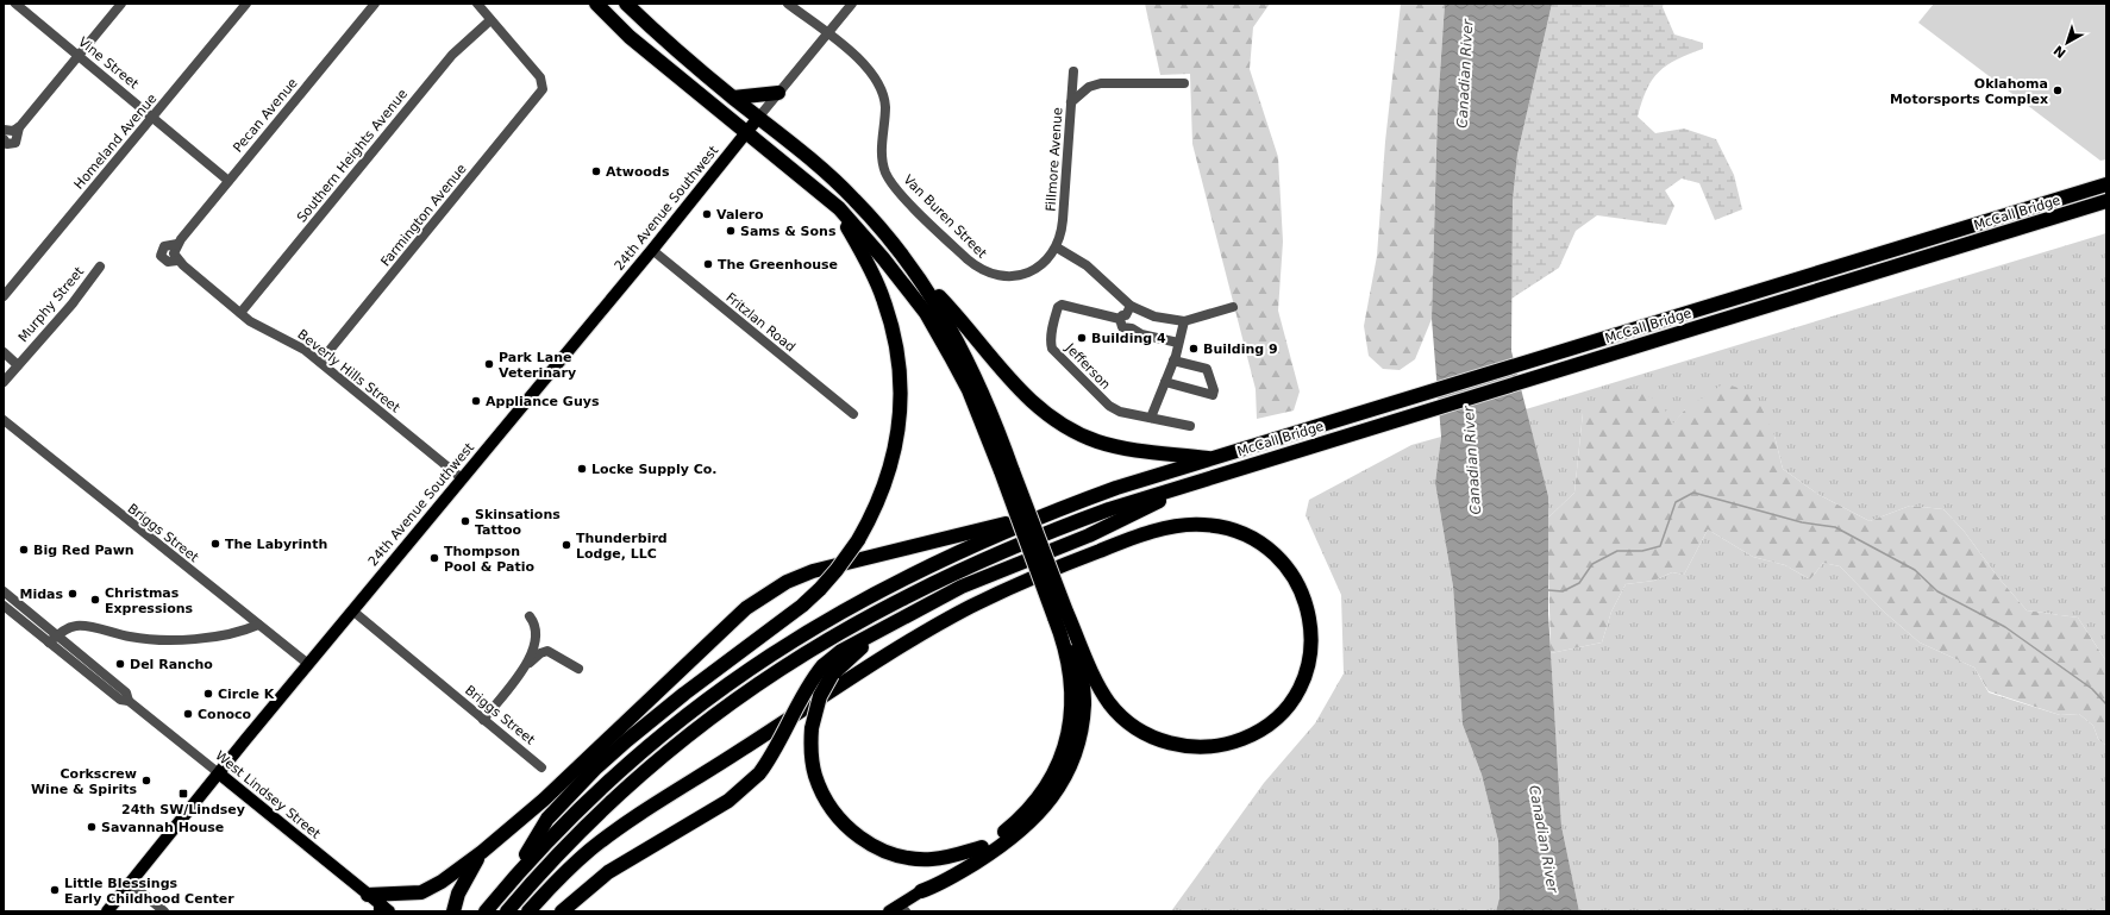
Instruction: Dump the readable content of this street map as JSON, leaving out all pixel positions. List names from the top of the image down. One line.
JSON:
{"streets":{"highway":["McCall Bridge"],"main road":["24th Avenue Southwest","West Lindsey Street"],"street":["Vine Street","Pecan Avenue","Homeland Avenue","Southern Heights Avenue","Fillmore Avenue","Farmington Avenue","Van Buren Street","Murphy Street","Fritzlan Road","Jefferson","Beverly Hills Street","Briggs Street"]},"crossings":[["Vine Street","Pecan Avenue"],["Vine Street","Homeland Avenue"],["Pecan Avenue","Beverly Hills Street"],["Southern Heights Avenue","Farmington Avenue"],["Southern Heights Avenue","Beverly Hills Street"],["Fillmore Avenue","Van Buren Street"],["24th Avenue Southwest","Fritzlan Road"],["24th Avenue Southwest","Beverly Hills Street"],["24th Avenue Southwest","Briggs Street"],["24th Avenue Southwest","West Lindsey Street"],["Farmington Avenue","Beverly Hills Street"]],"water":["Canadian River"],"places":{"other":["Oklahoma Motorsports Complex","Atwoods","Valero","Sams & Sons","The Greenhouse","Building 4","Building 9","Park Lane Veterinary","Appliance Guys","Locke Supply Co.","Skinsations Tattoo","The Labyrinth","Thunderbird Lodge, LLC","Big Red Pawn","Thompson Pool & Patio","Midas","Christmas Expressions","Del Rancho","Circle K","Conoco","Corkscrew Wine & Spirits","Savannah House","Little Blessings Early Childhood Center"],"transit":["24th SW/Lindsey"]},"north":"bottom left"}
